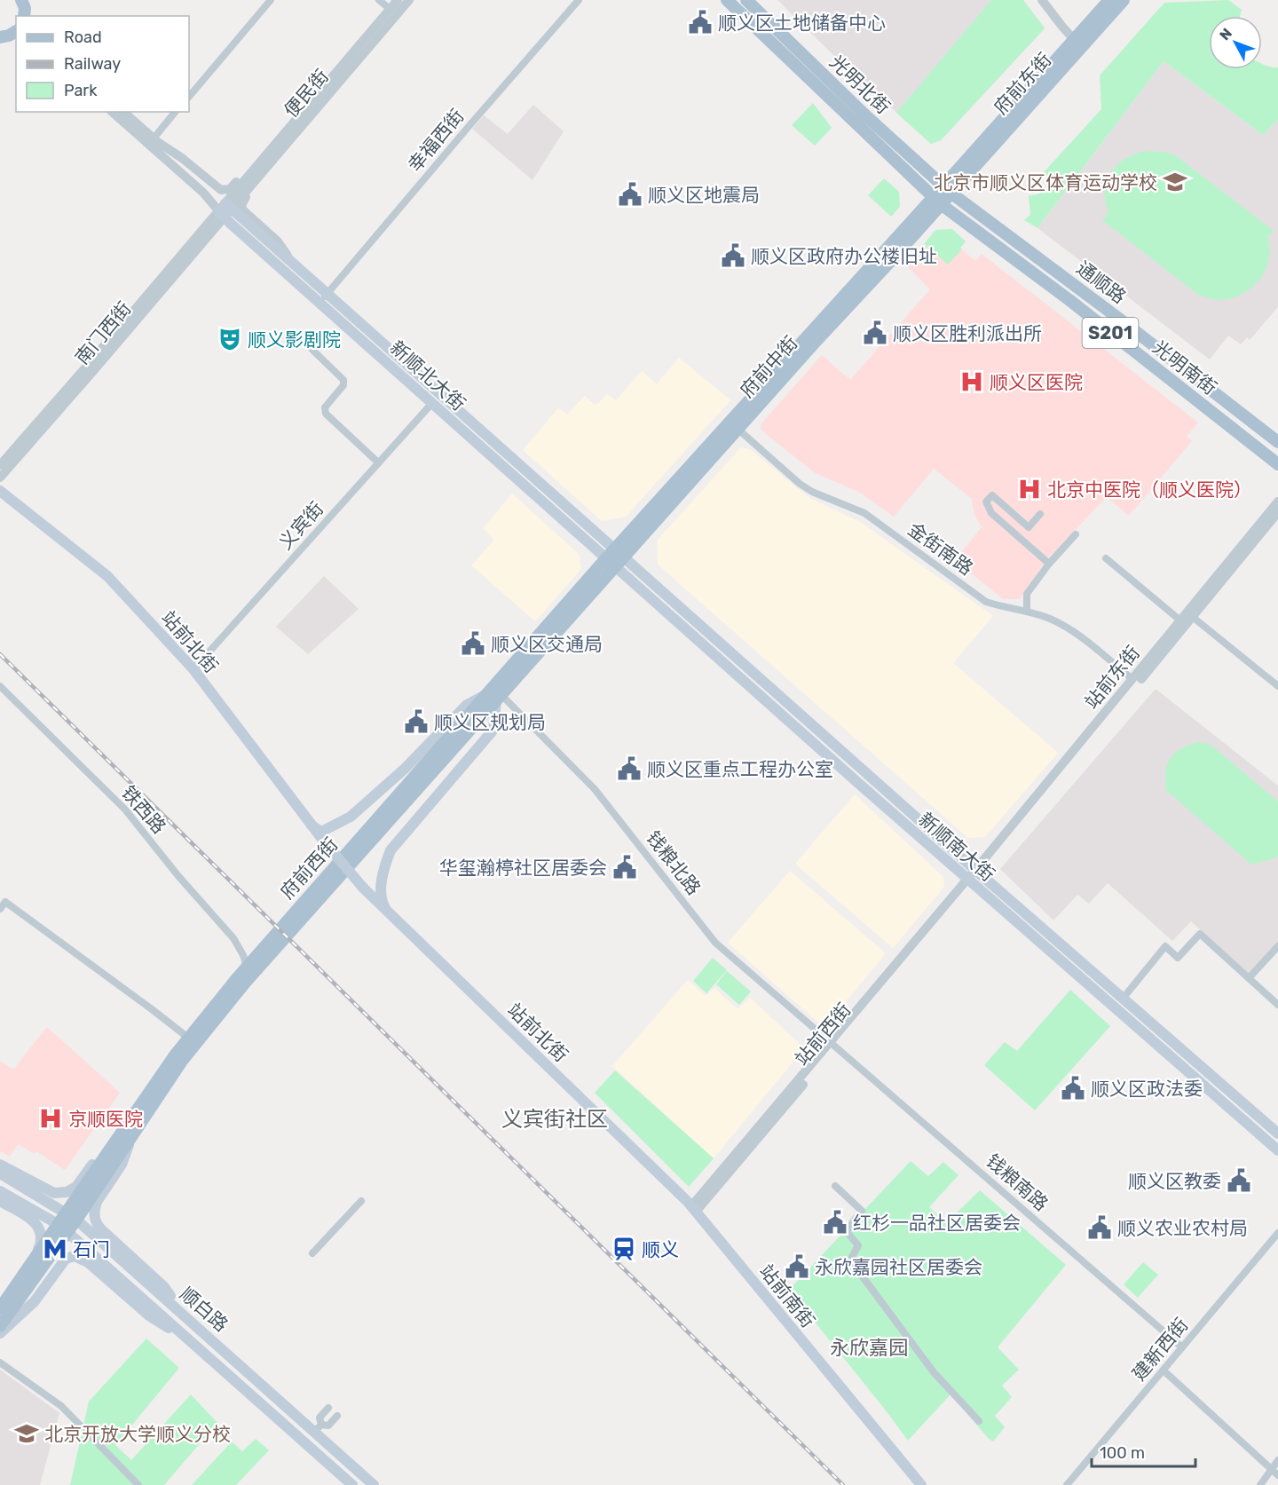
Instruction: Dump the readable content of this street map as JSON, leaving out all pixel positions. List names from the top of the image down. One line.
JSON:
{"streets":{"main road":["府前东街","光明北街","通顺路","S201","府前中街","光明南街","新顺北大街","站前北街","新顺南大街","府前西街","站前南街","顺白路"],"street":["便民街","幸福西街","南门西街","义宾街","金街南路","站前东街","铁西路","钱粮北路","站前西街","钱粮南路","建新西街"]},"crossings":[["府前东街","光明北街"],["府前东街","通顺路"],["府前东街","府前中街"],["光明北街","通顺路"],["光明北街","府前中街"],["便民街","南门西街"],["便民街","新顺北大街"],["幸福西街","新顺北大街"],["通顺路","府前中街"],["南门西街","新顺北大街"],["S201","府前中街"],["S201","光明南街"],["府前中街","光明南街"],["府前中街","新顺北大街"],["府前中街","金街南路"],["府前中街","新顺南大街"],["府前中街","府前西街"],["新顺北大街","义宾街"],["新顺北大街","新顺南大街"],["新顺北大街","府前西街"],["义宾街","站前北街"],["金街南路","站前东街"],["站前北街","站前西街"],["站前北街","站前南街"],["站前东街","新顺南大街"],["站前东街","站前西街"],["铁西路","府前西街"],["新顺南大街","府前西街"],["新顺南大街","站前西街"],["钱粮北路","府前西街"],["钱粮北路","站前西街"],["钱粮北路","钱粮南路"],["府前西街","顺白路"],["站前西街","钱粮南路"],["站前西街","站前南街"],["钱粮南路","建新西街"]],"districts":["义宾街社区","永欣嘉园"],"places":{"public building":["顺义区土地储备中心","顺义区地震局","顺义区政府办公楼旧址","顺义区胜利派出所","顺义区交通局","顺义区规划局","顺义区重点工程办公室","华玺瀚楟社区居委会","顺义区政法委","顺义区教委","红杉一品社区居委会","顺义农业农村局","永欣嘉园社区居委会"],"school or university":["北京市顺义区体育运动学校","北京开放大学顺义分校"],"theatre":["顺义影剧院"],"hospital":["顺义区医院","北京中医院（顺义医院）","京顺医院"],"metro station":["石门"],"station":["顺义"]},"legend":["Road","Railway","Park"],"scale_bar":"100 m","north":"top left"}
